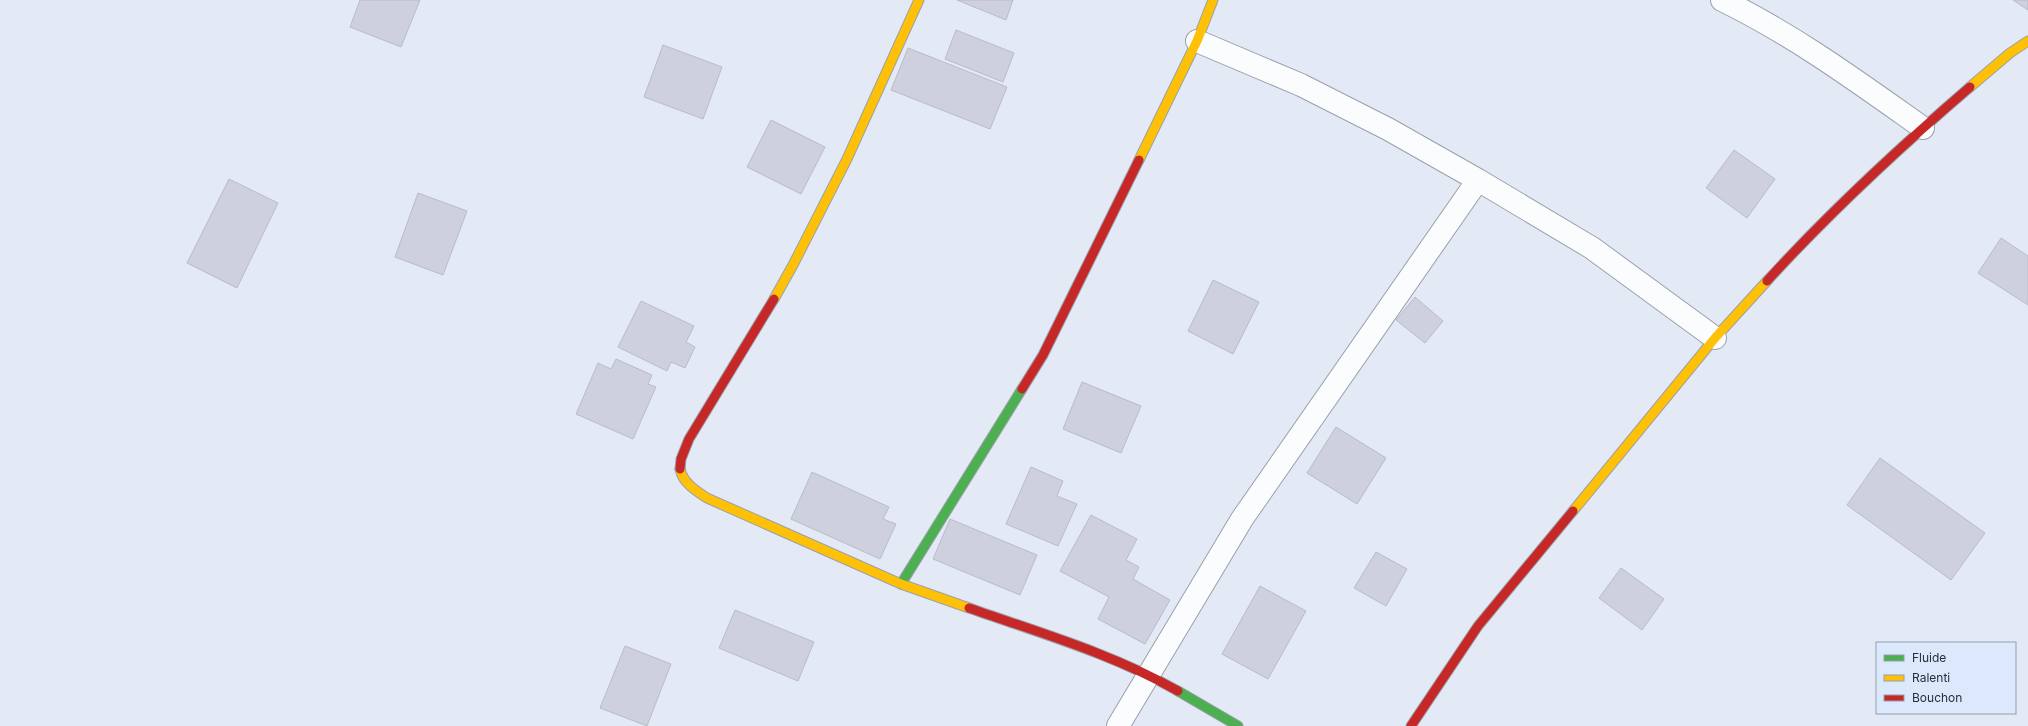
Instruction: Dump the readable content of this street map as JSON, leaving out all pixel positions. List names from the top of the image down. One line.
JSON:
{"legend":["Fluide","Ralenti","Bouchon"]}
